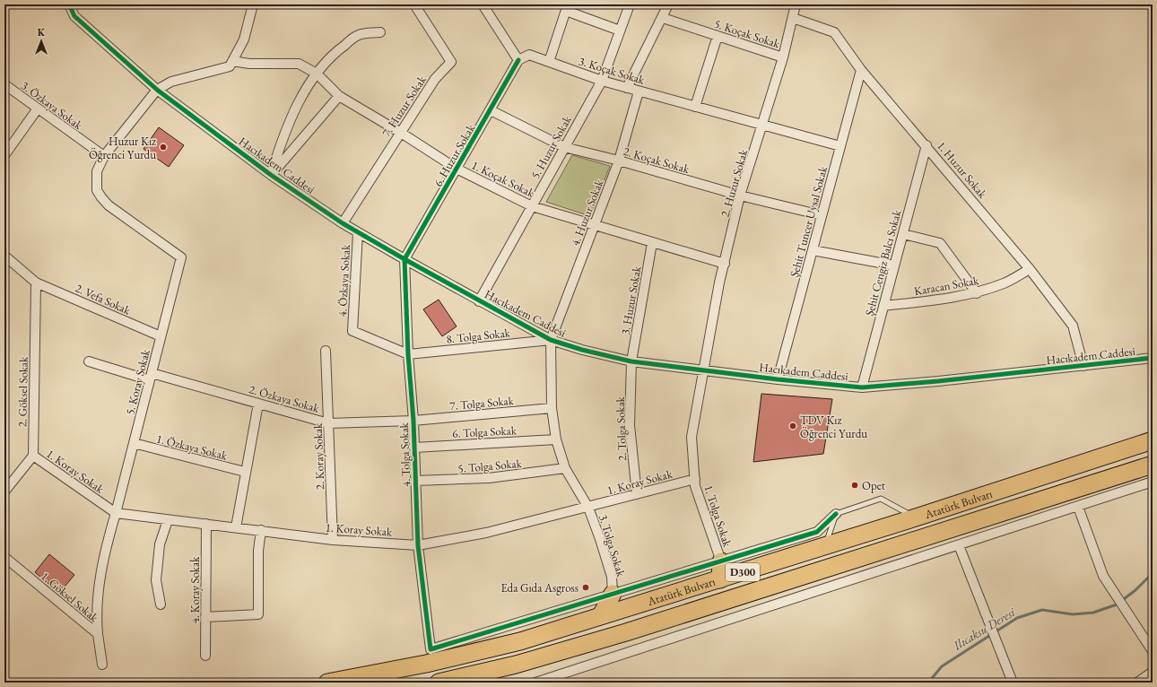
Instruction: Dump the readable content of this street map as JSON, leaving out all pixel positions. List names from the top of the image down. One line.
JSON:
{"streets":{"highway":["Atatürk Bulvarı","D300"],"street":["5. Koçak Sokak","3. Koçak Sokak","3. Özkaya Sokak","7. Huzur Sokak","5. Huzur Sokak","6. Huzur Sokak","2. Koçak Sokak","Hacıkadem Caddesi","1. Huzur Sokak","1. Koçak Sokak","2. Huzur Sokak","4. Huzur Sokak","Şehit Tuncer Uysal Sokak","Şehit Cengiz Balcı Sokak","4. Özkaya Sokak","Karacan Sokak","2. Vefa Sokak","3. Huzur Sokak","8. Tolga Sokak","5. Koray Sokak","2. Göksel Sokak","2. Özkaya Sokak","7. Tolga Sokak","2. Tolga Sokak","6. Tolga Sokak","1. Özkaya Sokak","4. Tolga Sokak","2. Koray Sokak","5. Tolga Sokak","1. Koray Sokak","1. Tolga Sokak","3. Tolga Sokak","4. Koray Sokak","1. Göksel Sokak"]},"crossings":[["5. Koçak Sokak","2. Huzur Sokak"],["3. Koçak Sokak","5. Huzur Sokak"],["3. Koçak Sokak","6. Huzur Sokak"],["3. Koçak Sokak","2. Huzur Sokak"],["3. Koçak Sokak","4. Huzur Sokak"],["3. Koçak Sokak","Şehit Tuncer Uysal Sokak"],["3. Özkaya Sokak","5. Koray Sokak"],["7. Huzur Sokak","Hacıkadem Caddesi"],["7. Huzur Sokak","1. Koçak Sokak"],["5. Huzur Sokak","2. Koçak Sokak"],["5. Huzur Sokak","Hacıkadem Caddesi"],["5. Huzur Sokak","1. Koçak Sokak"],["6. Huzur Sokak","2. Koçak Sokak"],["6. Huzur Sokak","Hacıkadem Caddesi"],["6. Huzur Sokak","1. Koçak Sokak"],["6. Huzur Sokak","4. Tolga Sokak"],["2. Koçak Sokak","2. Huzur Sokak"],["2. Koçak Sokak","4. Huzur Sokak"],["2. Koçak Sokak","Şehit Tuncer Uysal Sokak"],["Hacıkadem Caddesi","1. Huzur Sokak"],["Hacıkadem Caddesi","2. Huzur Sokak"],["Hacıkadem Caddesi","4. Huzur Sokak"],["Hacıkadem Caddesi","Şehit Tuncer Uysal Sokak"],["Hacıkadem Caddesi","Şehit Cengiz Balcı Sokak"],["Hacıkadem Caddesi","4. Özkaya Sokak"],["Hacıkadem Caddesi","3. Huzur Sokak"],["Hacıkadem Caddesi","8. Tolga Sokak"],["Hacıkadem Caddesi","2. Tolga Sokak"],["Hacıkadem Caddesi","4. Tolga Sokak"],["Hacıkadem Caddesi","1. Tolga Sokak"],["Hacıkadem Caddesi","3. Tolga Sokak"],["1. Huzur Sokak","2. Huzur Sokak"],["1. Huzur Sokak","Şehit Tuncer Uysal Sokak"],["1. Huzur Sokak","Şehit Cengiz Balcı Sokak"],["1. Huzur Sokak","Karacan Sokak"],["1. Koçak Sokak","2. Huzur Sokak"],["1. Koçak Sokak","4. Huzur Sokak"],["1. Koçak Sokak","3. Huzur Sokak"],["2. Huzur Sokak","1. Tolga Sokak"],["4. Huzur Sokak","8. Tolga Sokak"],["4. Huzur Sokak","3. Tolga Sokak"],["Şehit Cengiz Balcı Sokak","Karacan Sokak"],["4. Özkaya Sokak","8. Tolga Sokak"],["4. Özkaya Sokak","4. Tolga Sokak"],["2. Vefa Sokak","5. Koray Sokak"],["2. Vefa Sokak","2. Göksel Sokak"],["3. Huzur Sokak","2. Tolga Sokak"],["8. Tolga Sokak","4. Tolga Sokak"],["8. Tolga Sokak","3. Tolga Sokak"],["5. Koray Sokak","2. Özkaya Sokak"],["5. Koray Sokak","1. Özkaya Sokak"],["5. Koray Sokak","1. Koray Sokak"],["5. Koray Sokak","1. Göksel Sokak"],["2. Göksel Sokak","1. Koray Sokak"],["2. Özkaya Sokak","7. Tolga Sokak"],["2. Özkaya Sokak","4. Tolga Sokak"],["2. Özkaya Sokak","2. Koray Sokak"],["7. Tolga Sokak","4. Tolga Sokak"],["7. Tolga Sokak","3. Tolga Sokak"],["2. Tolga Sokak","1. Koray Sokak"],["6. Tolga Sokak","4. Tolga Sokak"],["6. Tolga Sokak","3. Tolga Sokak"],["4. Tolga Sokak","5. Tolga Sokak"],["4. Tolga Sokak","1. Koray Sokak"],["4. Tolga Sokak","Atatürk Bulvarı"],["2. Koray Sokak","1. Koray Sokak"],["5. Tolga Sokak","3. Tolga Sokak"],["1. Koray Sokak","1. Tolga Sokak"],["1. Koray Sokak","3. Tolga Sokak"],["1. Koray Sokak","4. Koray Sokak"]],"water":["Ilıcaksu Deresi"],"places":["Huzur Kız Öğrenci Yurdu","TDV Kız Öğrenci Yurdu","Opet","Eda Gıda Asgross"],"north":"top"}
